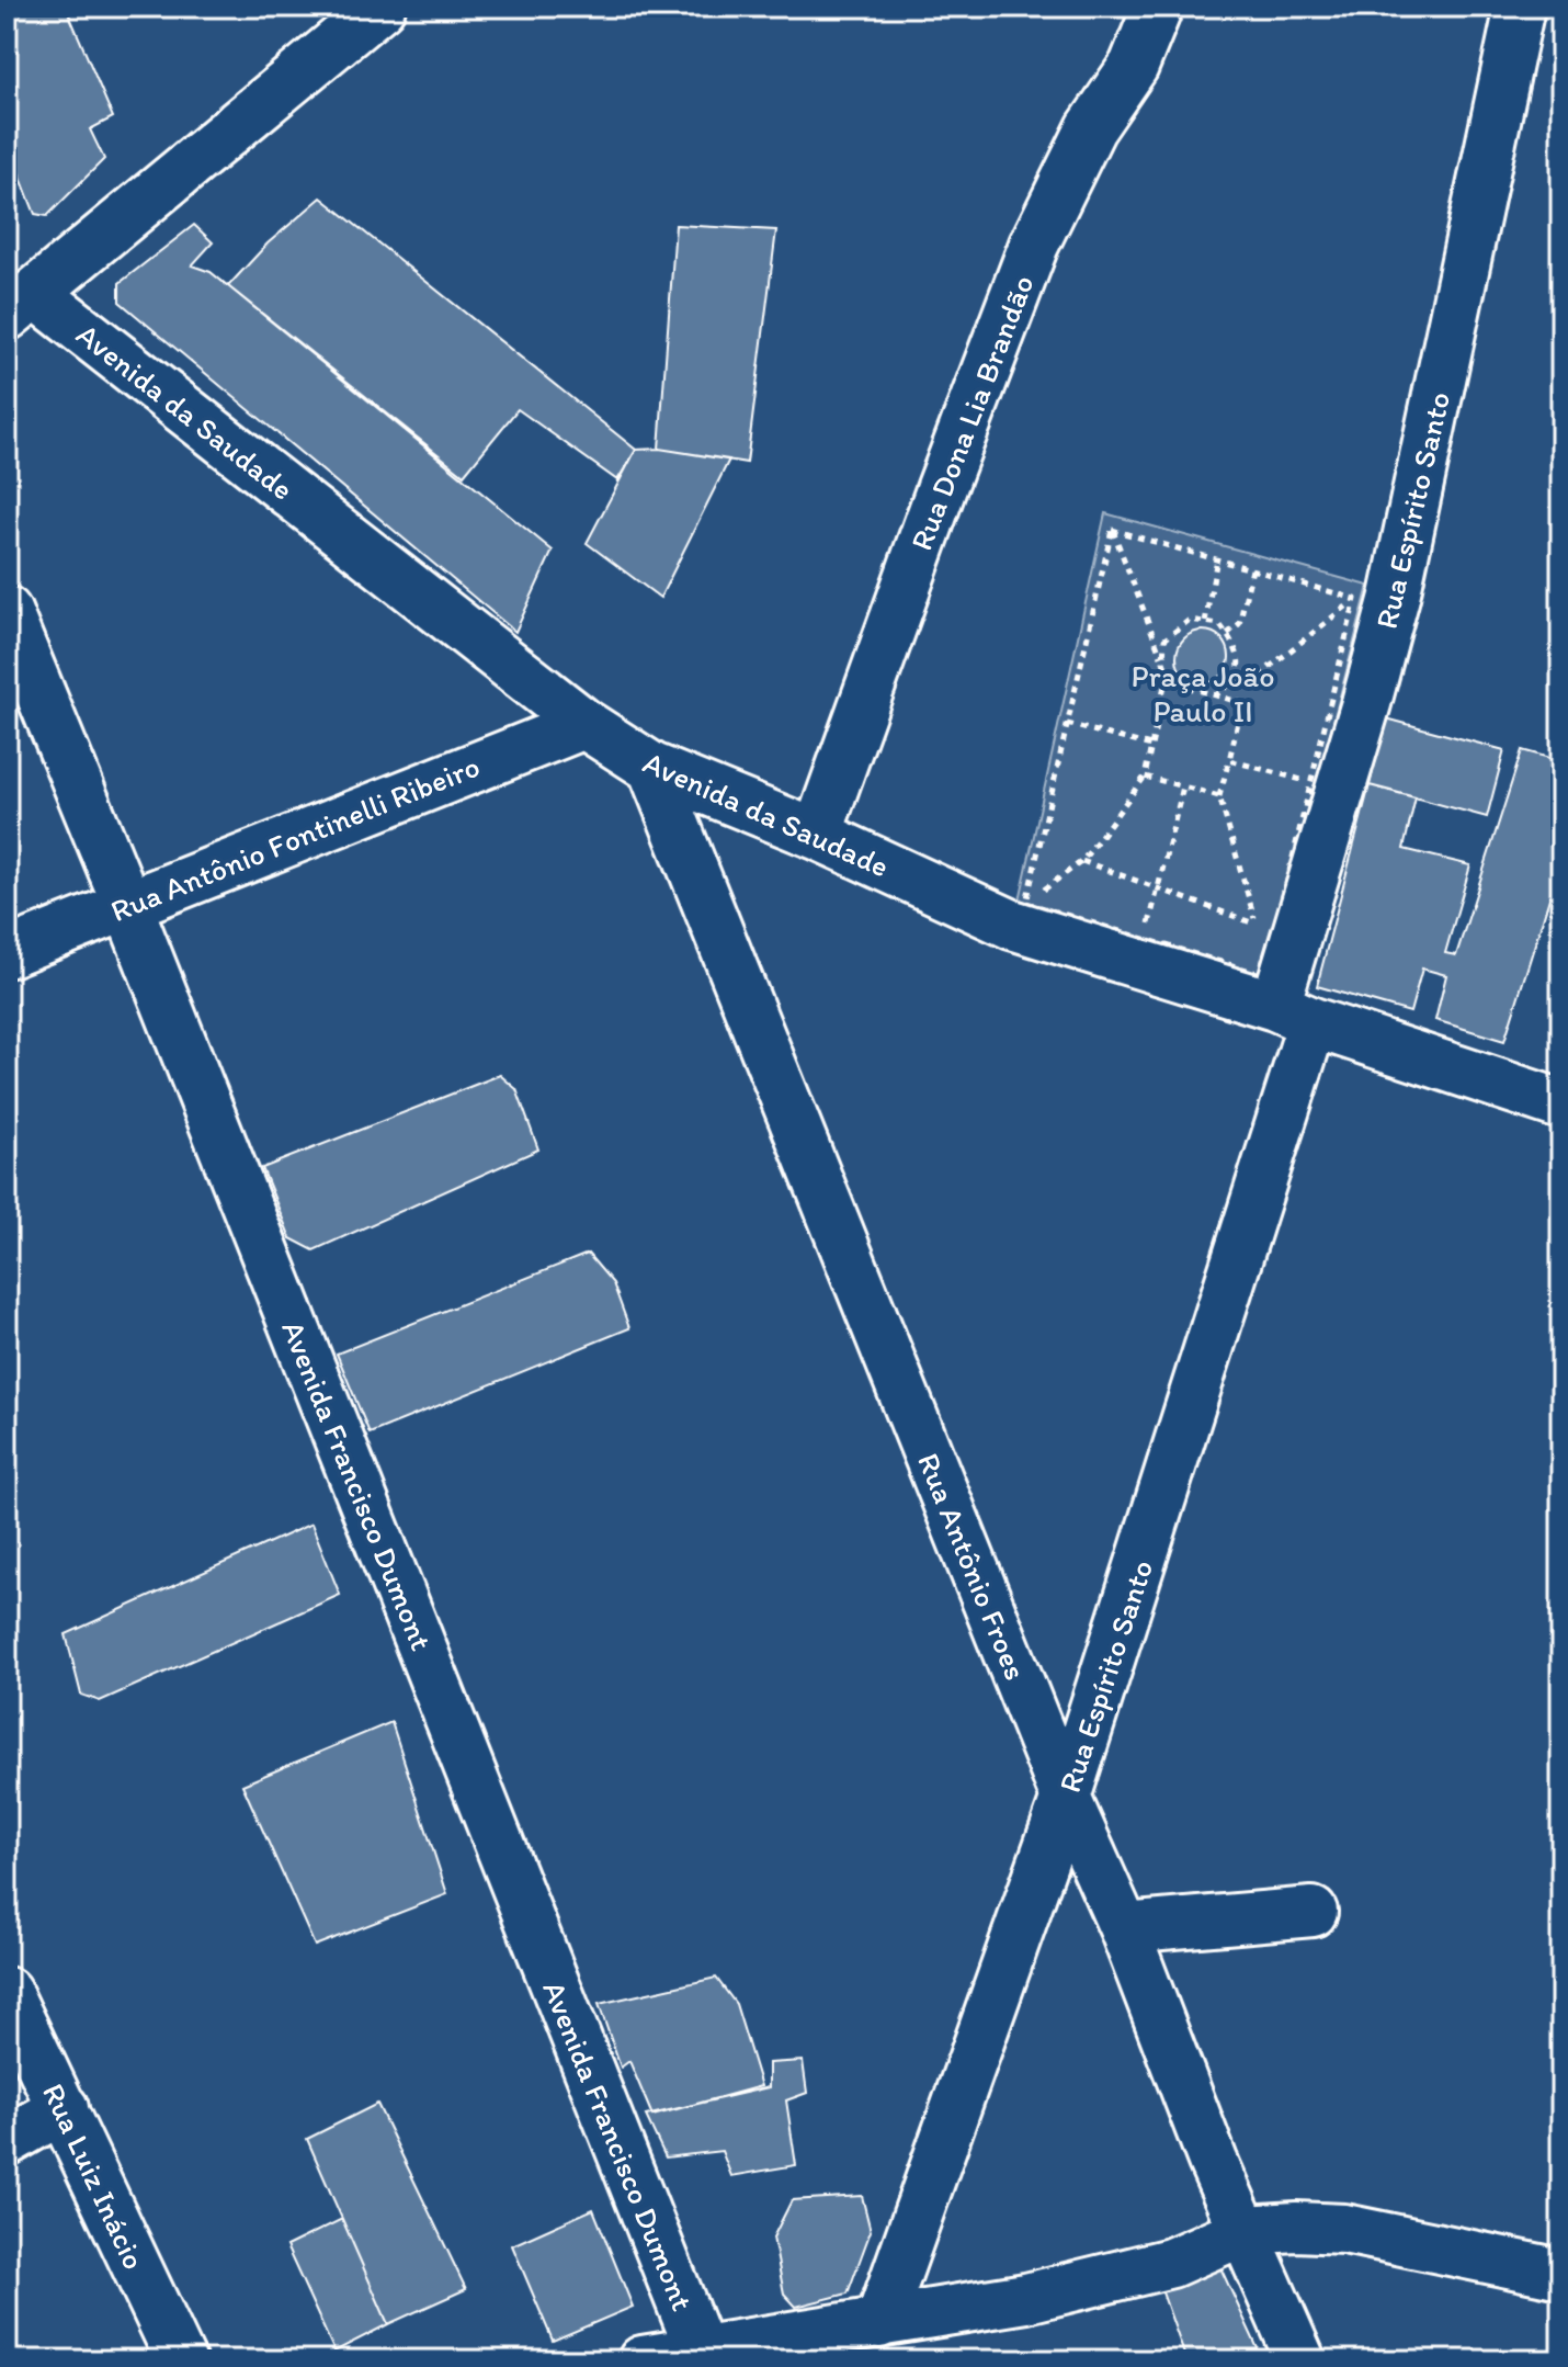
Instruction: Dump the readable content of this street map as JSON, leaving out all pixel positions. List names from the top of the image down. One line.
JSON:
{"streets":{"street":["Avenida da Saudade","Rua Dona Lia Brandão","Rua Espírito Santo","Rua Antônio Fontinelli Ribeiro","Avenida Francisco Dumont","Rua Antônio Froes","Rua Luiz Inácio"]},"crossings":[["Avenida da Saudade","Rua Dona Lia Brandão"],["Avenida da Saudade","Rua Espírito Santo"],["Avenida da Saudade","Rua Antônio Fontinelli Ribeiro"],["Avenida da Saudade","Rua Antônio Froes"],["Rua Espírito Santo","Rua Antônio Froes"],["Rua Antônio Fontinelli Ribeiro","Avenida Francisco Dumont"]],"parks":["Praça João Paulo II"]}
